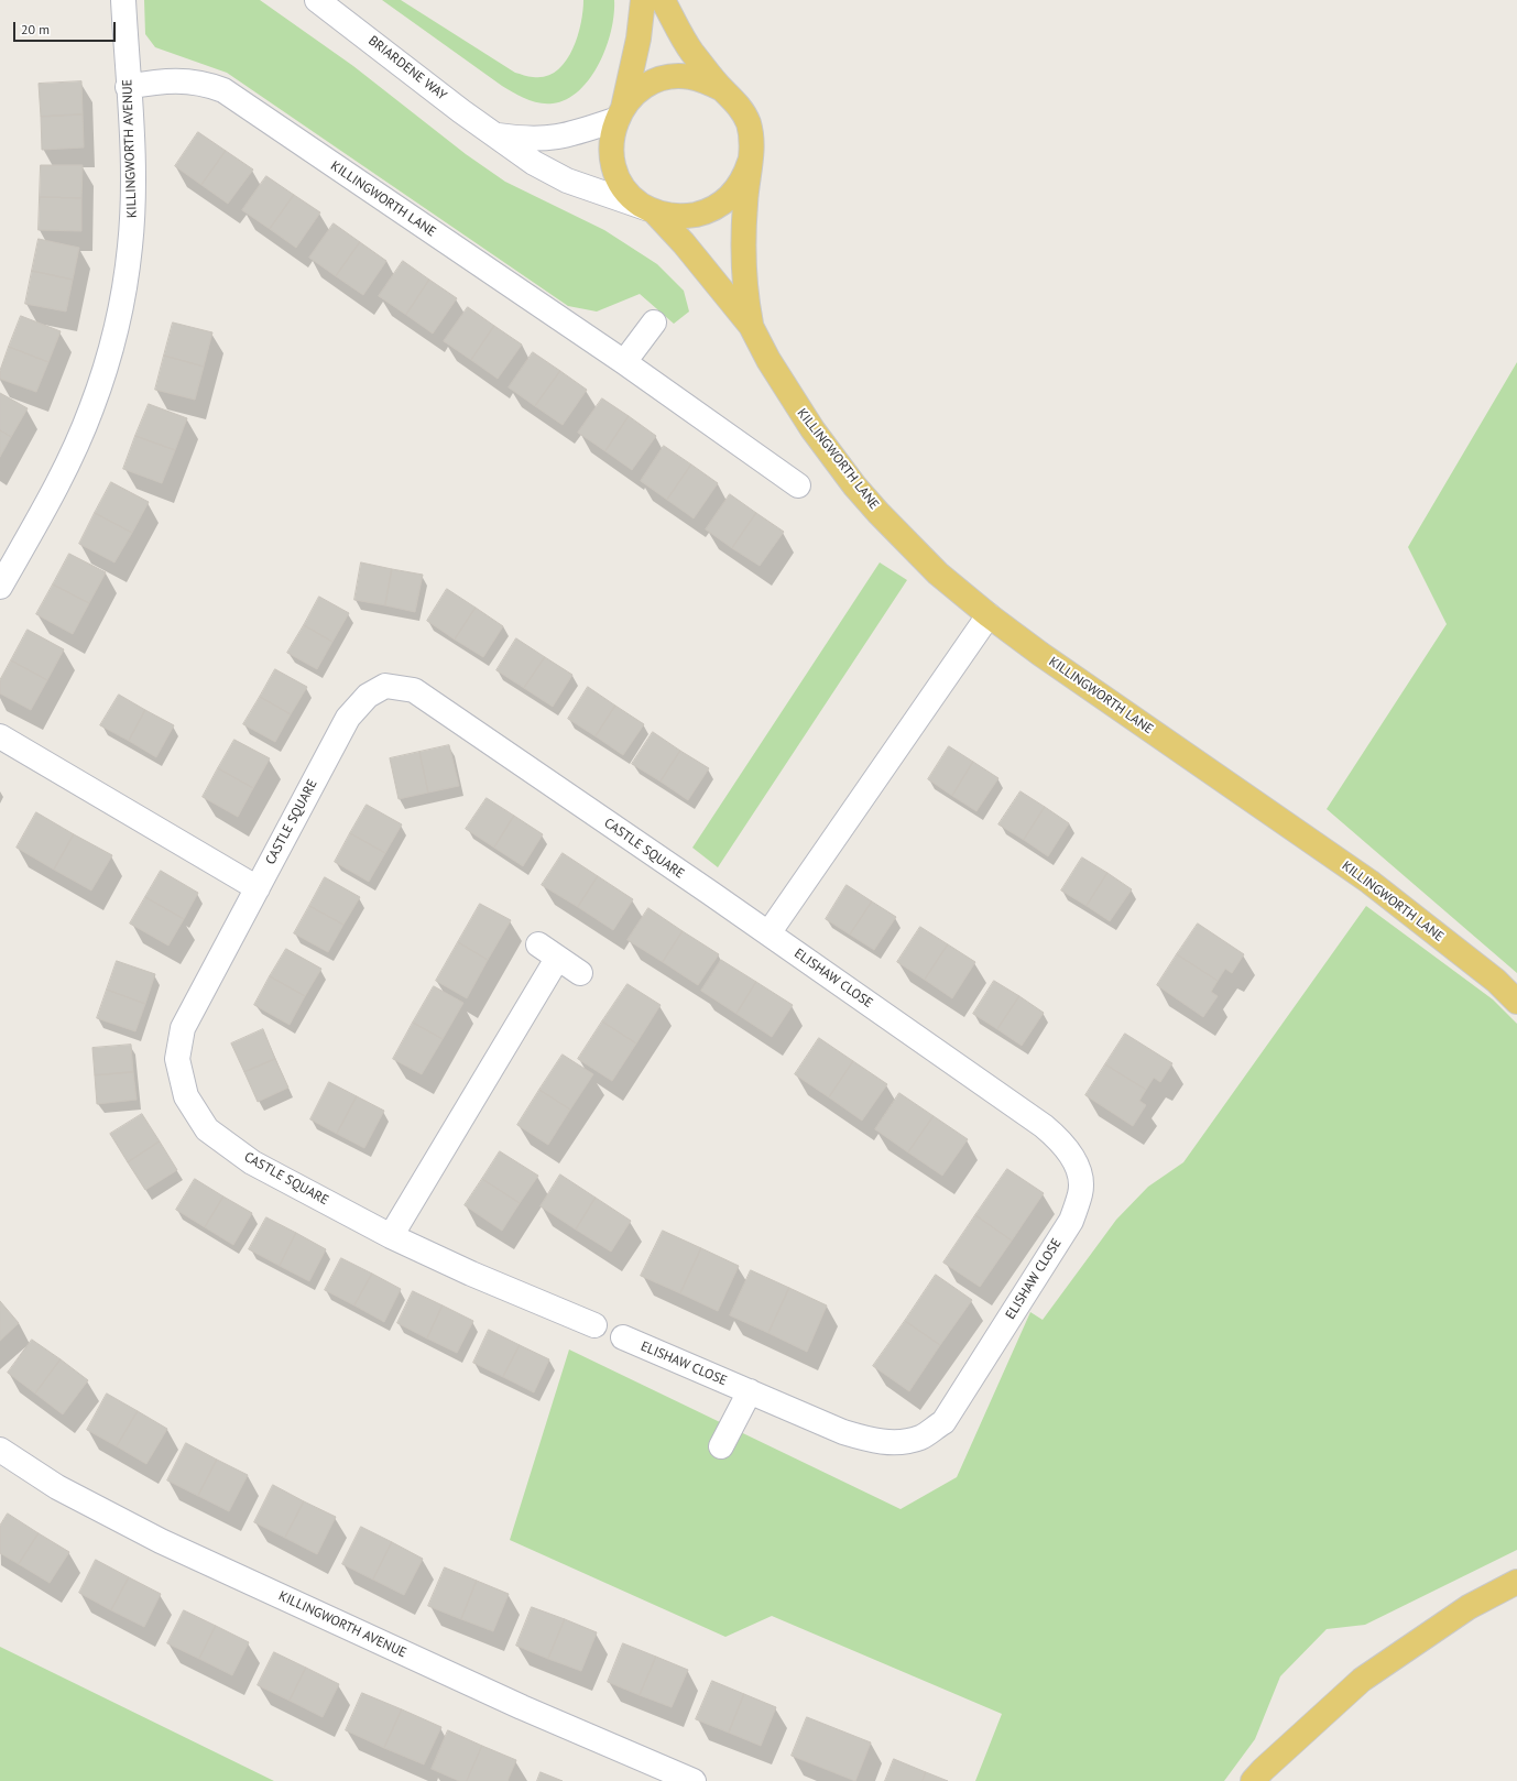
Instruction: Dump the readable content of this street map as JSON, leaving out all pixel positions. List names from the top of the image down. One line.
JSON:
{"streets":{"main road":["KILLINGWORTH LANE"],"street":["BRIARDENE WAY","KILLINGWORTH AVENUE","CASTLE SQUARE","ELISHAW CLOSE"]},"crossings":[["KILLINGWORTH AVENUE","KILLINGWORTH LANE"],["CASTLE SQUARE","ELISHAW CLOSE"]],"scale_bar":"20 m"}
